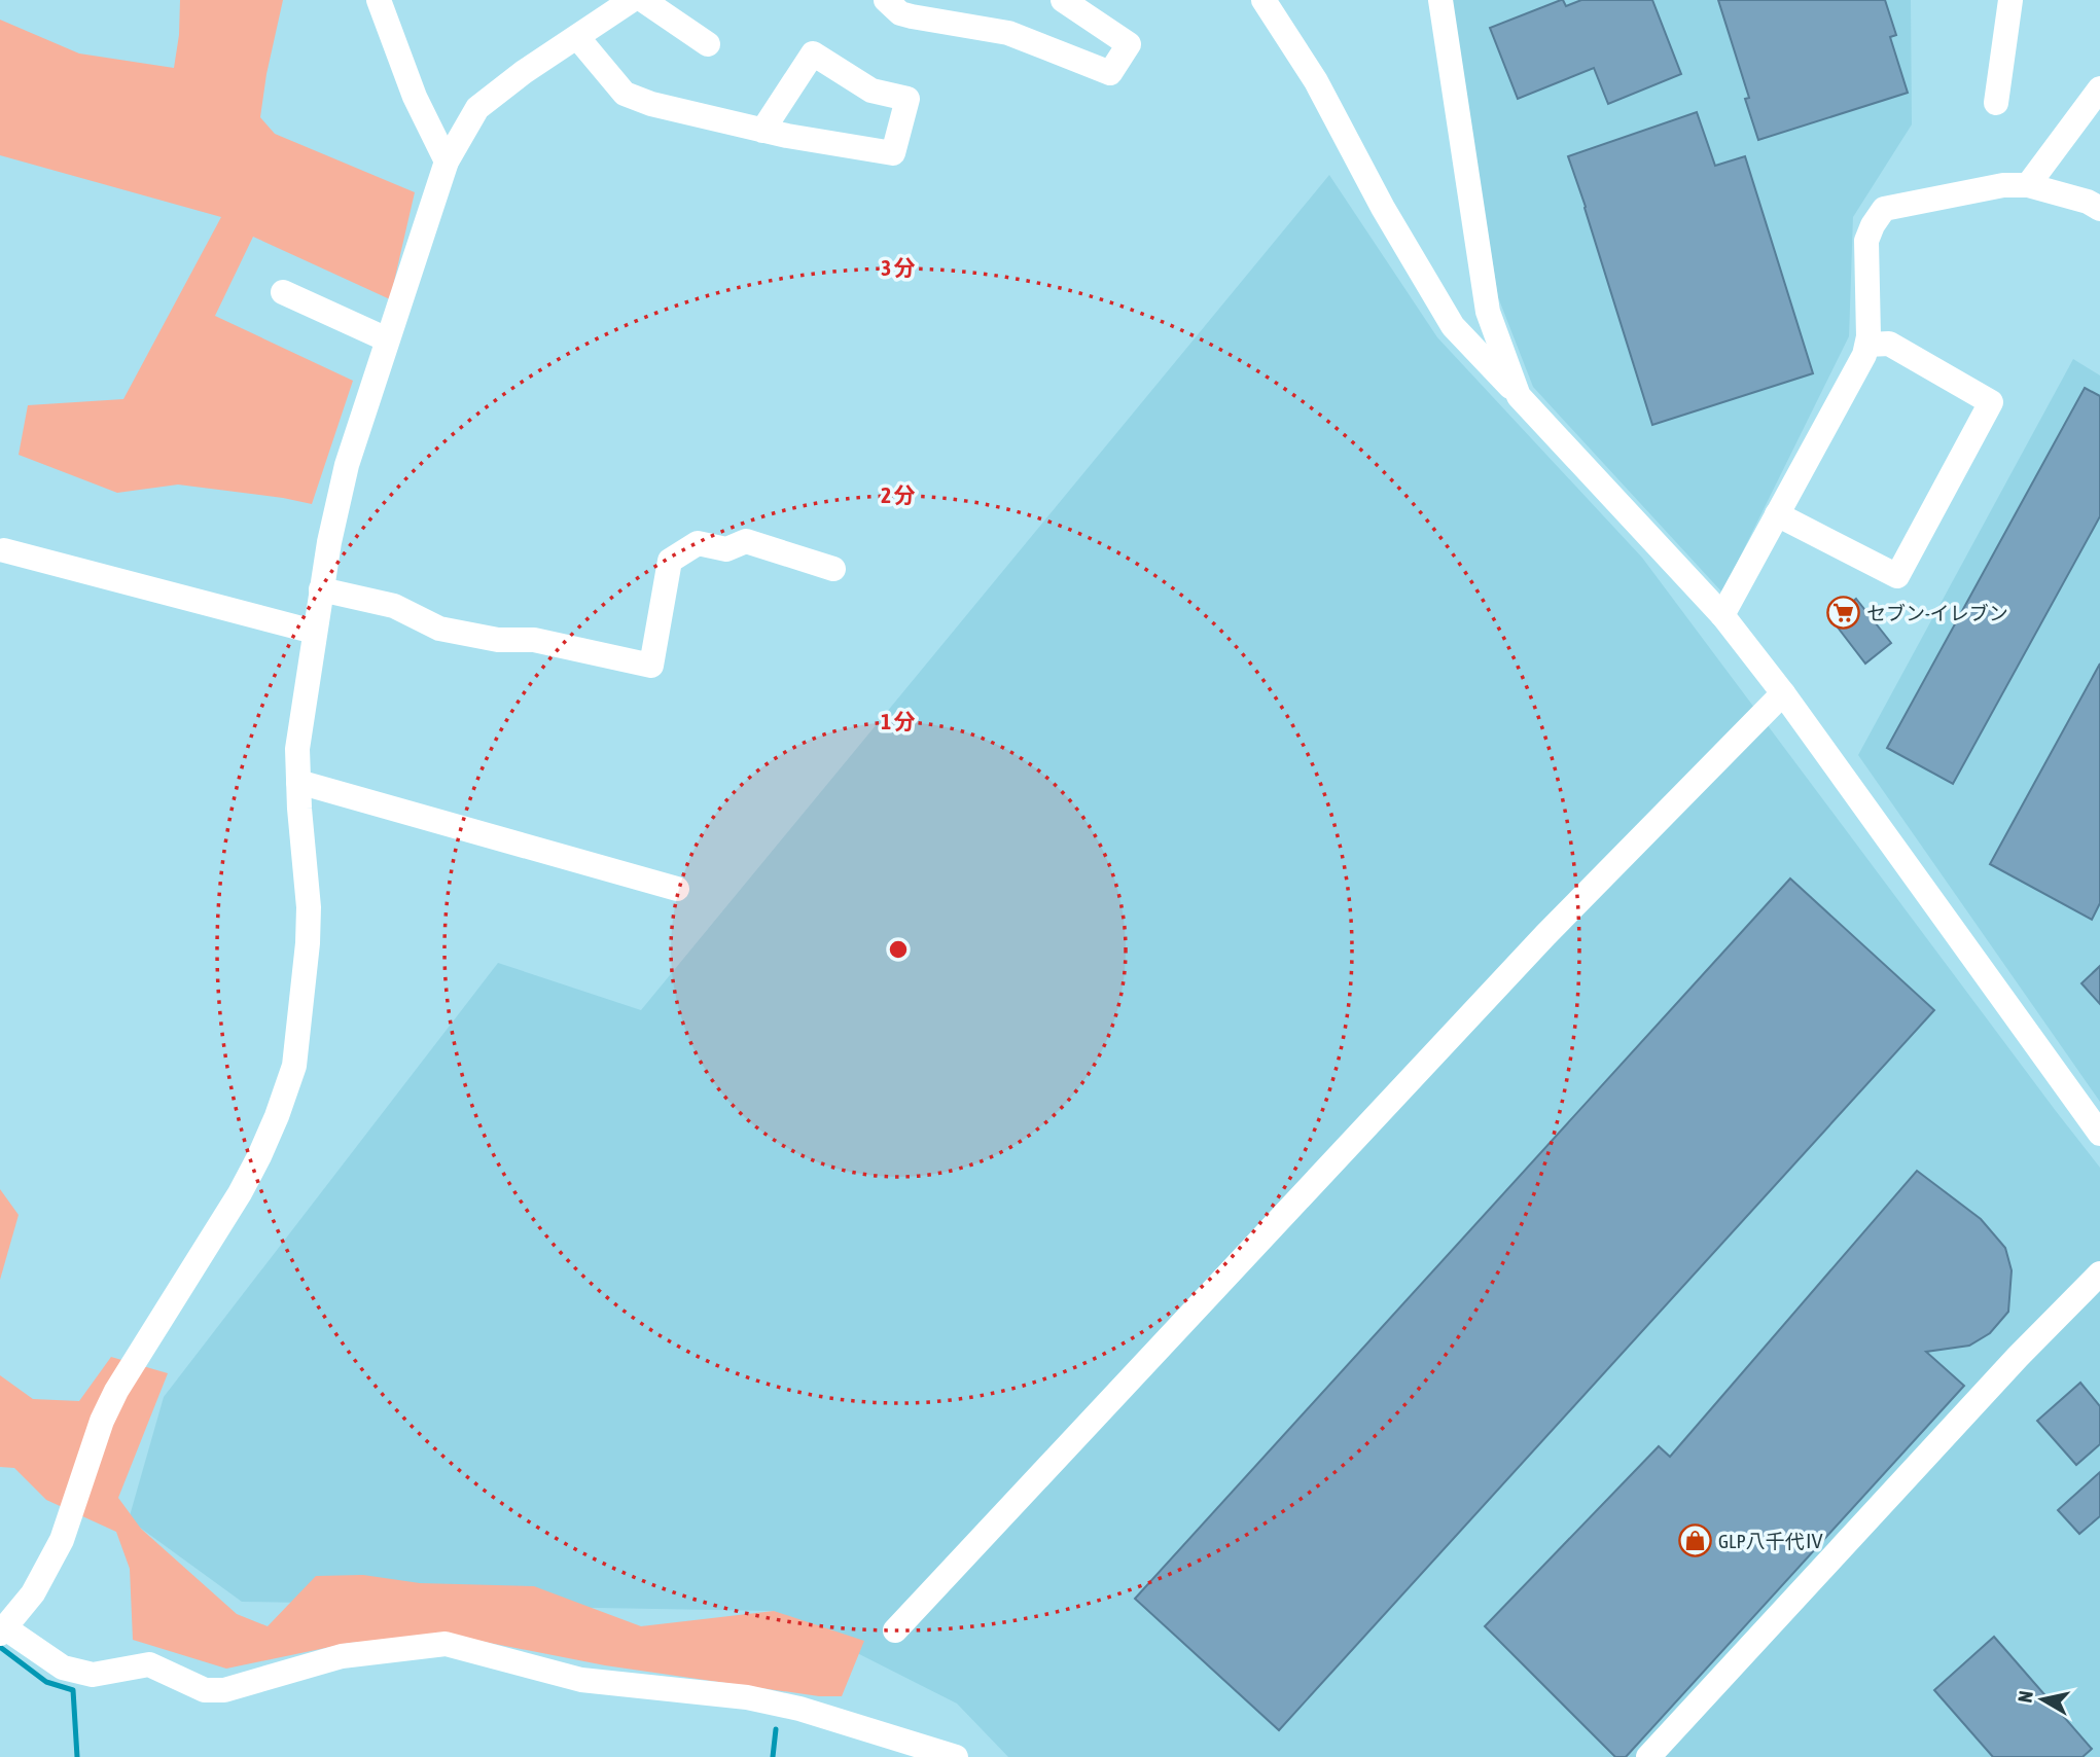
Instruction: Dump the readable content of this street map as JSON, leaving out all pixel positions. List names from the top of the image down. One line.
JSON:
{"places":{"supermarket":["セブン-イレブン"],"shop":["GLP八千代Ⅳ"]},"north":"left","rings":["3 分","2 分","1 分"]}
